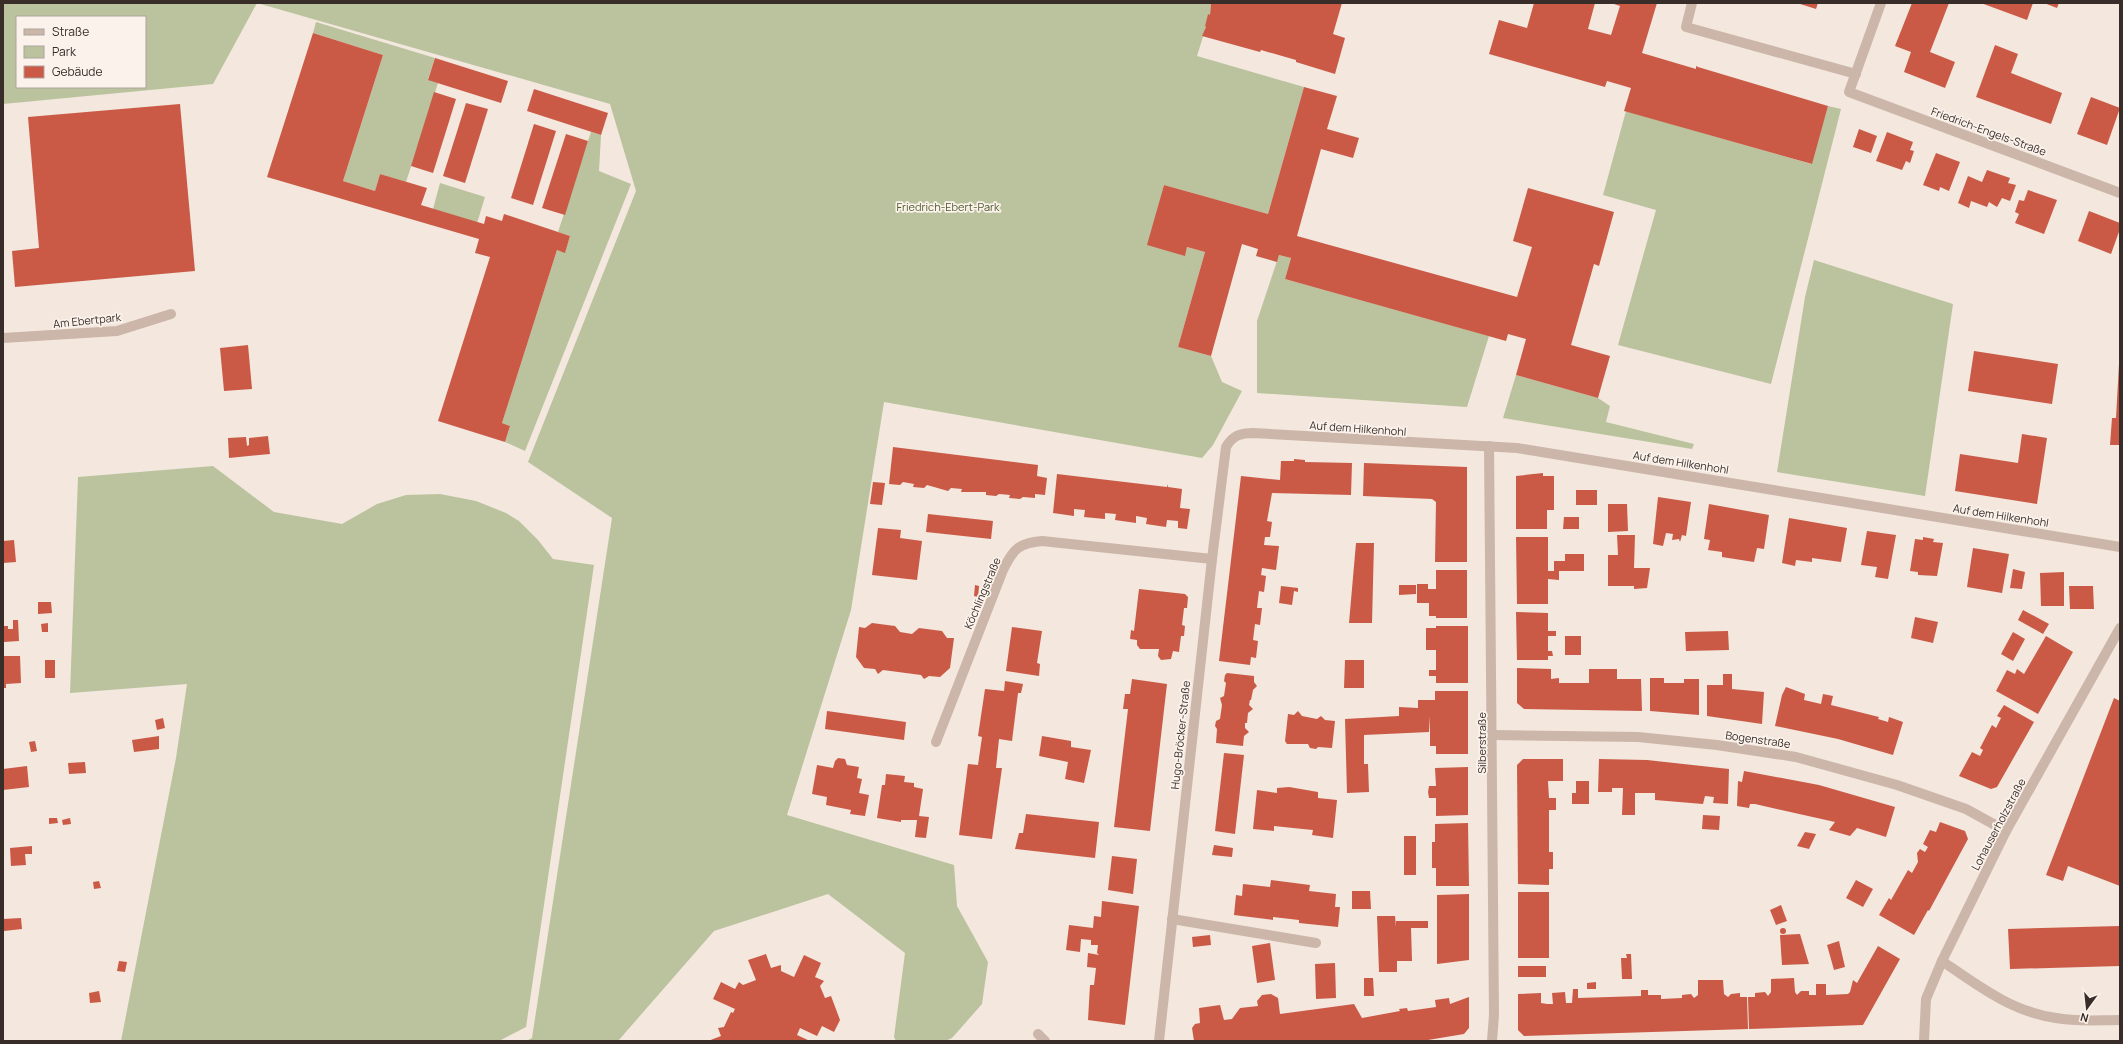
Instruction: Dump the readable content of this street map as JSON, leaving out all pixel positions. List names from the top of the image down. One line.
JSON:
{"streets":{"street":["Friedrich-Engels-Straße","Am Ebertpark","Auf dem Hilkenhohl","Köchlingstraße","Hugo-Bröcker-Straße","Bogenstraße","Silberstraße","Lohauserholzstraße"]},"crossings":[["Auf dem Hilkenhohl","Hugo-Bröcker-Straße"],["Auf dem Hilkenhohl","Silberstraße"],["Köchlingstraße","Hugo-Bröcker-Straße"],["Bogenstraße","Silberstraße"],["Bogenstraße","Lohauserholzstraße"]],"parks":["Friedrich-Ebert-Park"],"legend":["Straße","Park","Gebäude"],"north":"bottom"}
